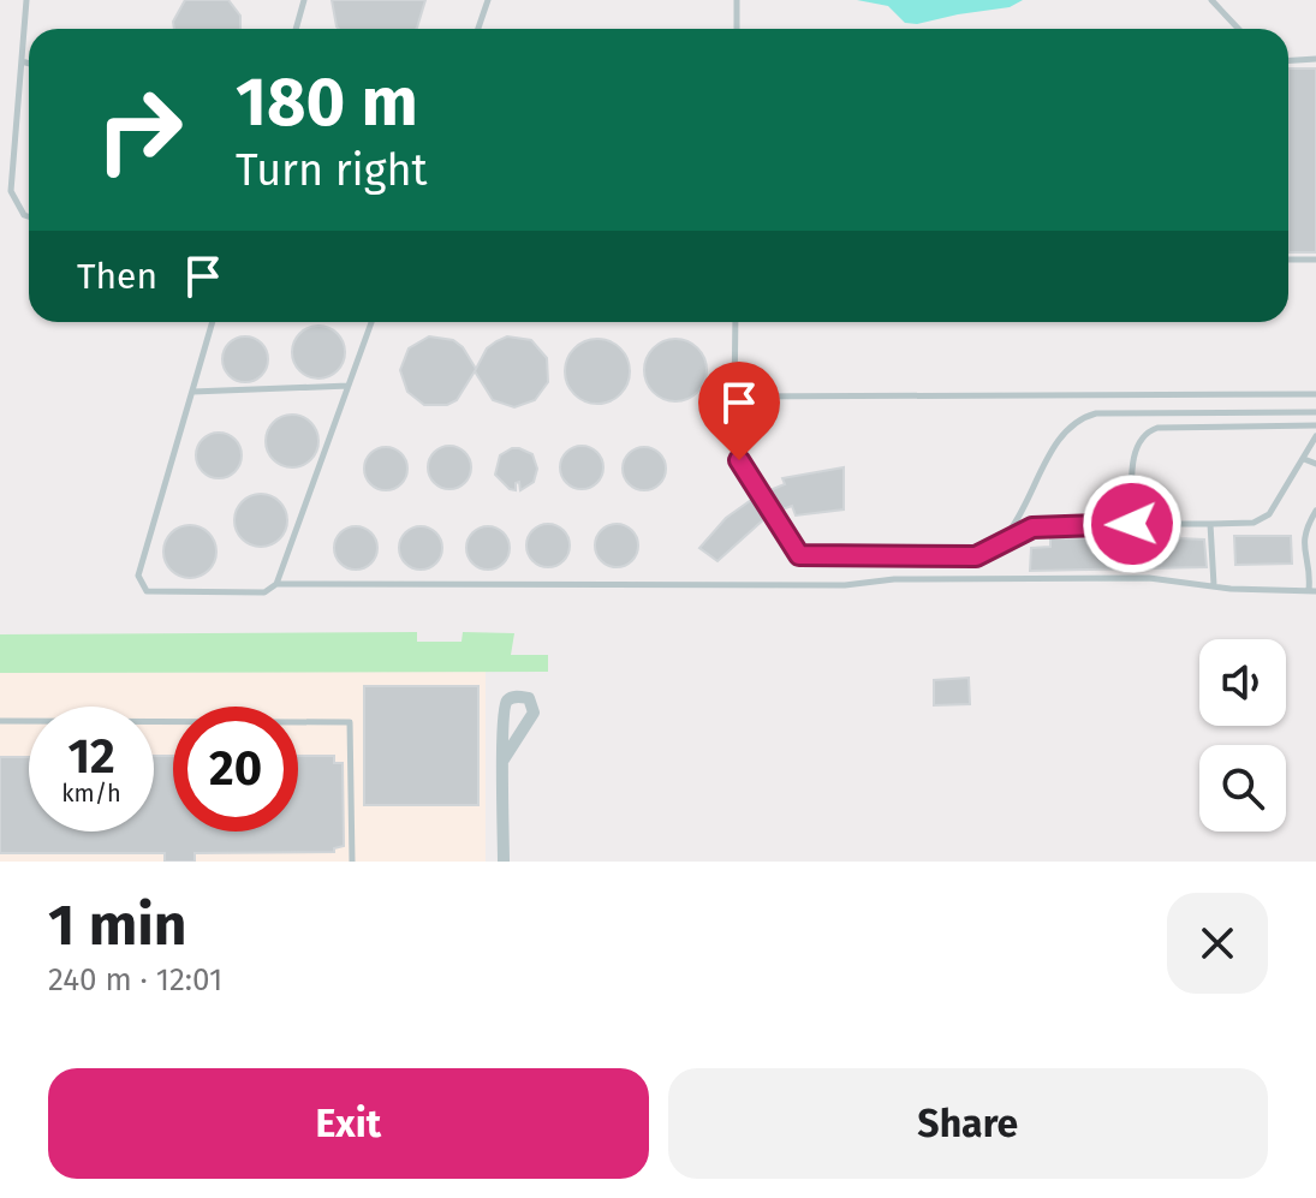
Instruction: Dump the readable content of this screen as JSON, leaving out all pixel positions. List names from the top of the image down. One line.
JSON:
{"page":{"turn":["180 m","Turn right"],"then":"Then","speed":"12 km/h","limit":"20","heading":["1 min","240 m · 12:01"],"buttons":["Exit","Share"]}}
